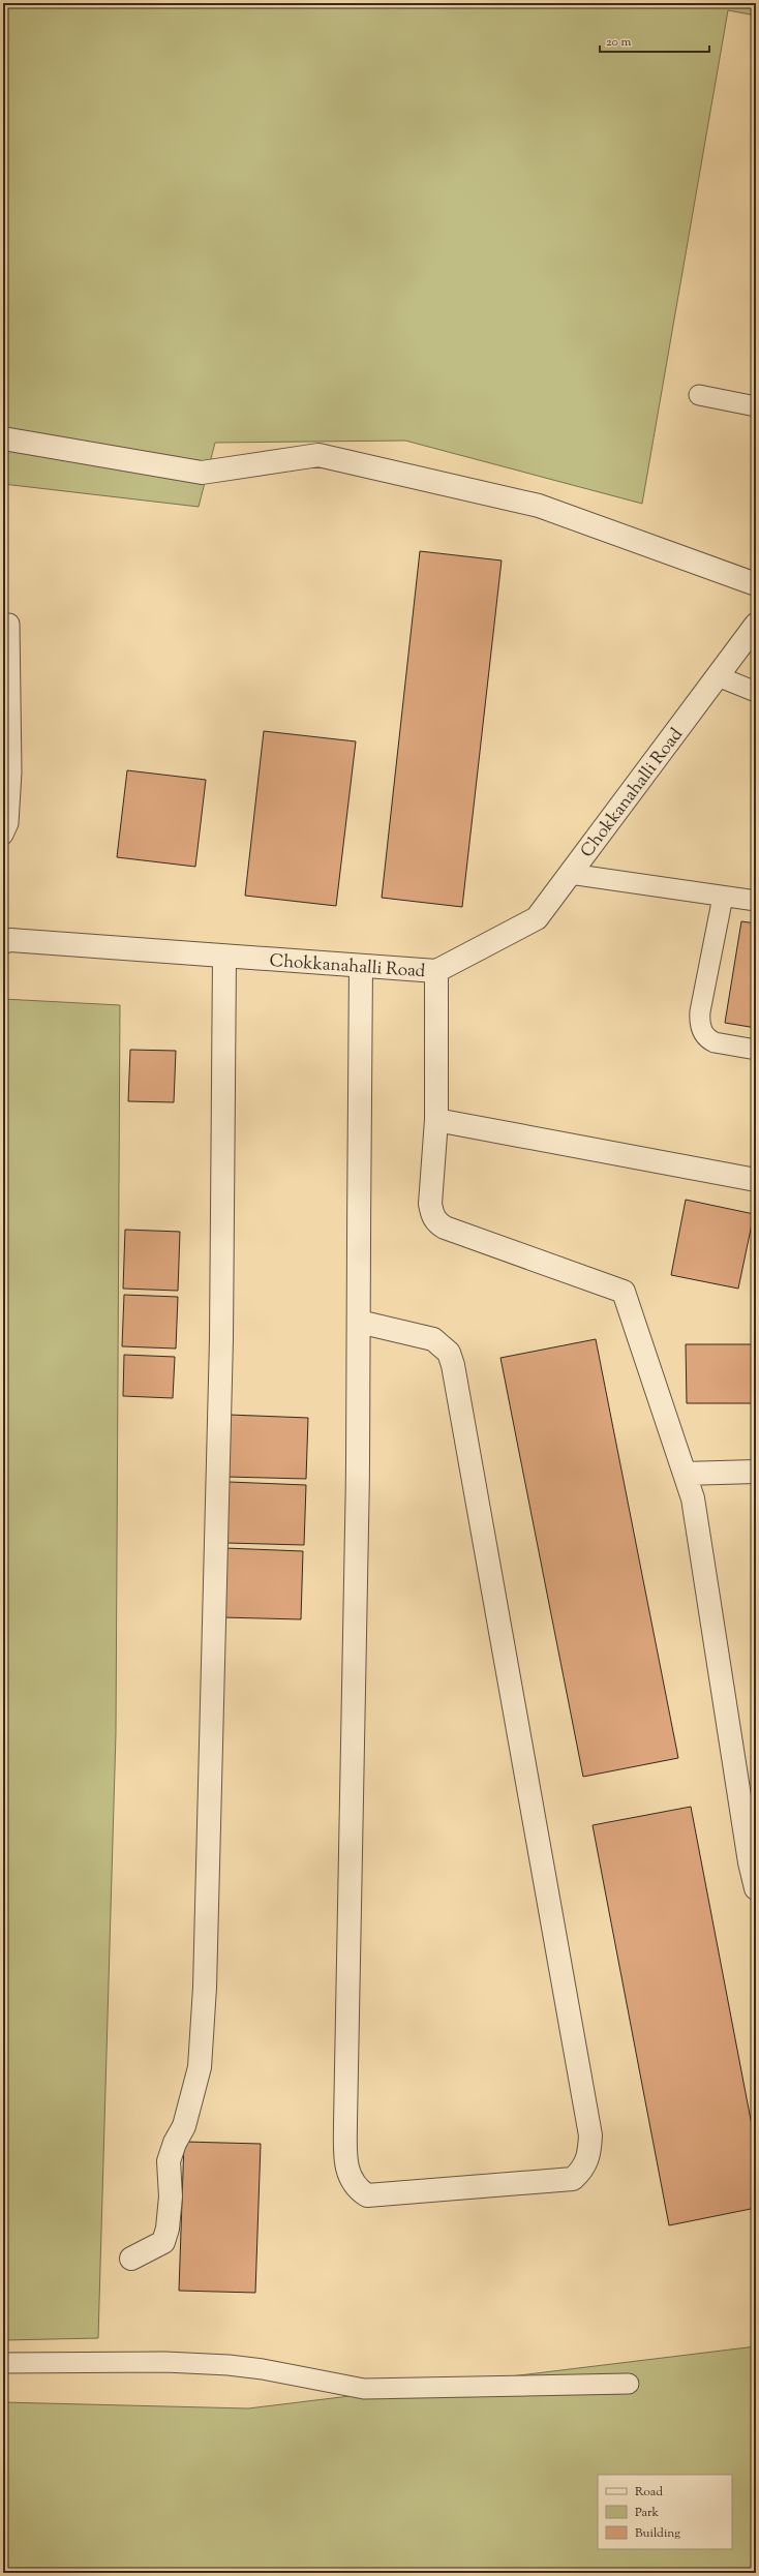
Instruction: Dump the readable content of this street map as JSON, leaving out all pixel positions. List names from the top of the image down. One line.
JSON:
{"streets":{"street":["Chokkanahalli Road"]},"legend":["Road","Park","Building"],"scale_bar":"20 m"}
